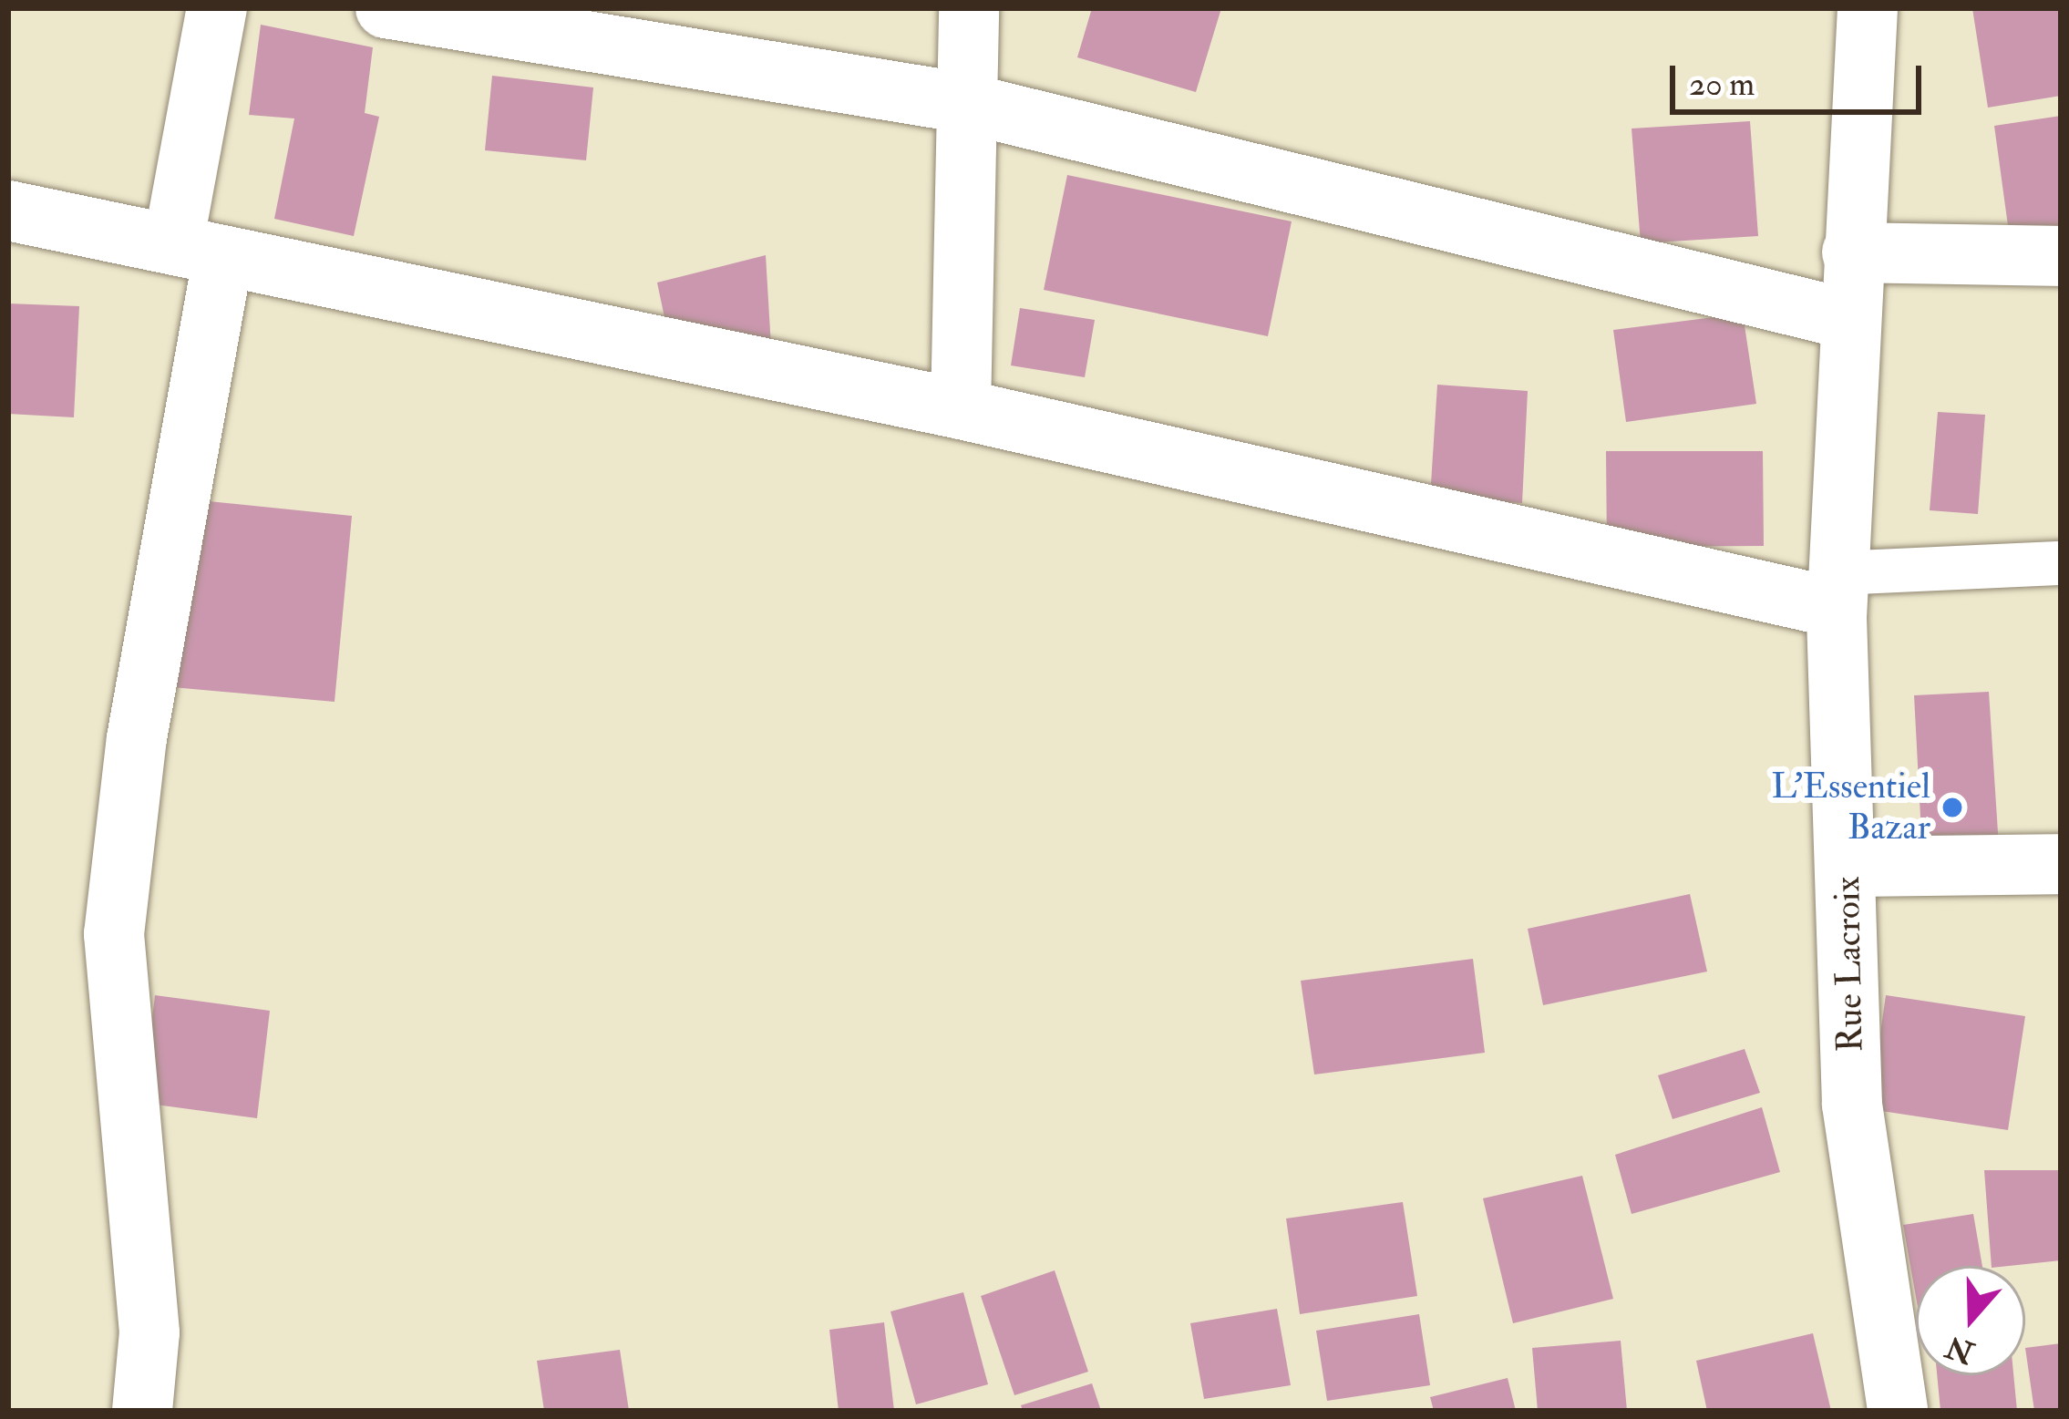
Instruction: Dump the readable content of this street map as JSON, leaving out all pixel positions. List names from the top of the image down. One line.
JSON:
{"streets":{"street":["Rue Lacroix"]},"places":["L'Essentiel Bazar"],"scale_bar":"20 m","north":"bottom"}
